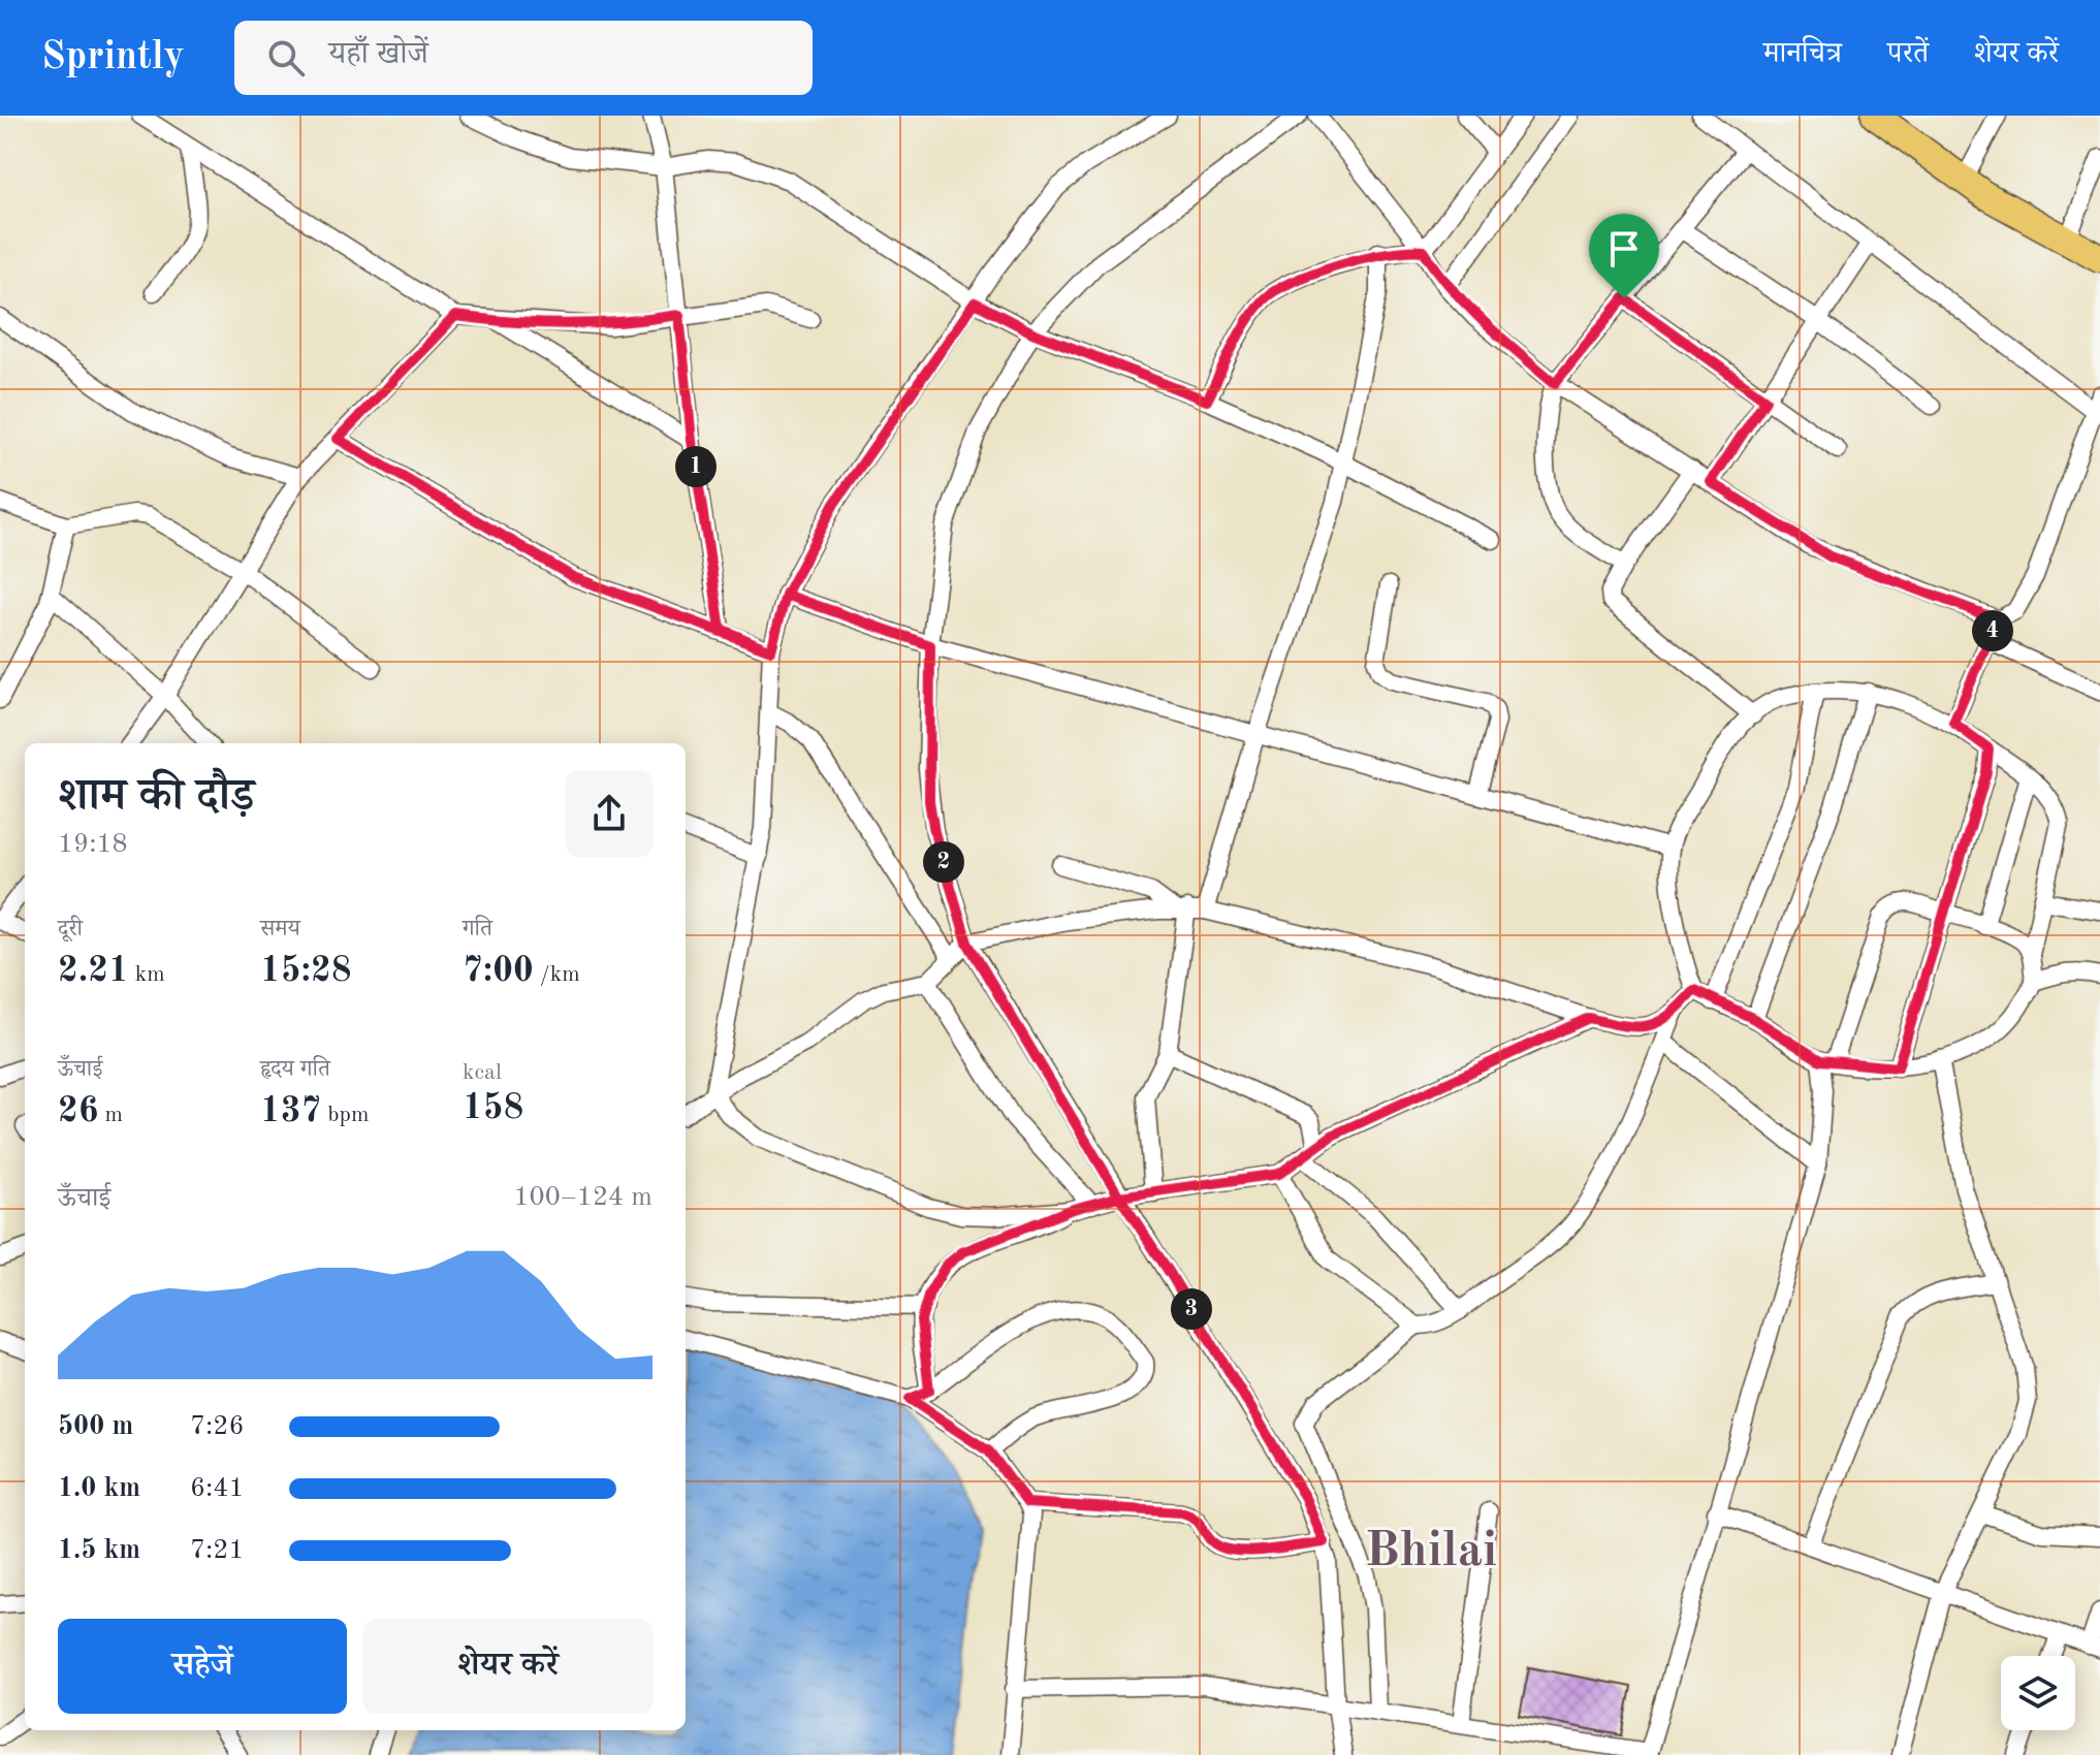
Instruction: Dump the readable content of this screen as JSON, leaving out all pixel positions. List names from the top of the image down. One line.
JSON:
{"districts":["Bhilai"],"page":{"header":"Sprintly","search":"यहाँ खोजें","nav":["मानचित्र","परतें","शेयर करें"],"pins":["1","4","2","3"],"heading":["शाम की दौड़","19:18"],"stats":[["दूरी","2.21 km"],["समय","15:28"],["गति","7:00 /km"],["ऊँचाई","26 m"],["हृदय गति","137 bpm"],["kcal","158"]],"chart":["ऊँचाई","100–124 m"],"list":[{"name":"500 m","note":"7:26"},{"name":"1.0 km","note":"6:41"},{"name":"1.5 km","note":"7:21"}],"buttons":["सहेजें","शेयर करें"]}}
